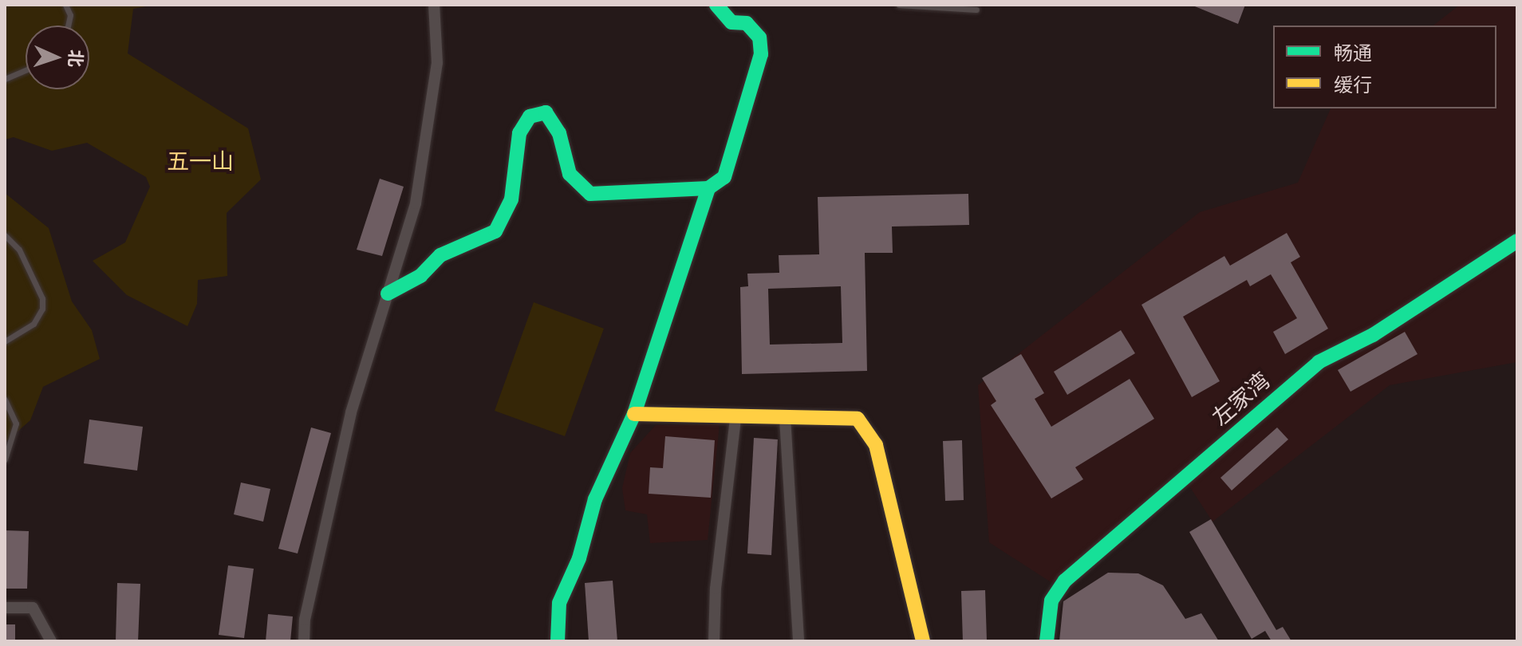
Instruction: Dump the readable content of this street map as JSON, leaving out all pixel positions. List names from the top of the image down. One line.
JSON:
{"streets":{"street":["左家湾"]},"parks":["五一山"],"legend":["畅通","缓行"],"north":"right"}
